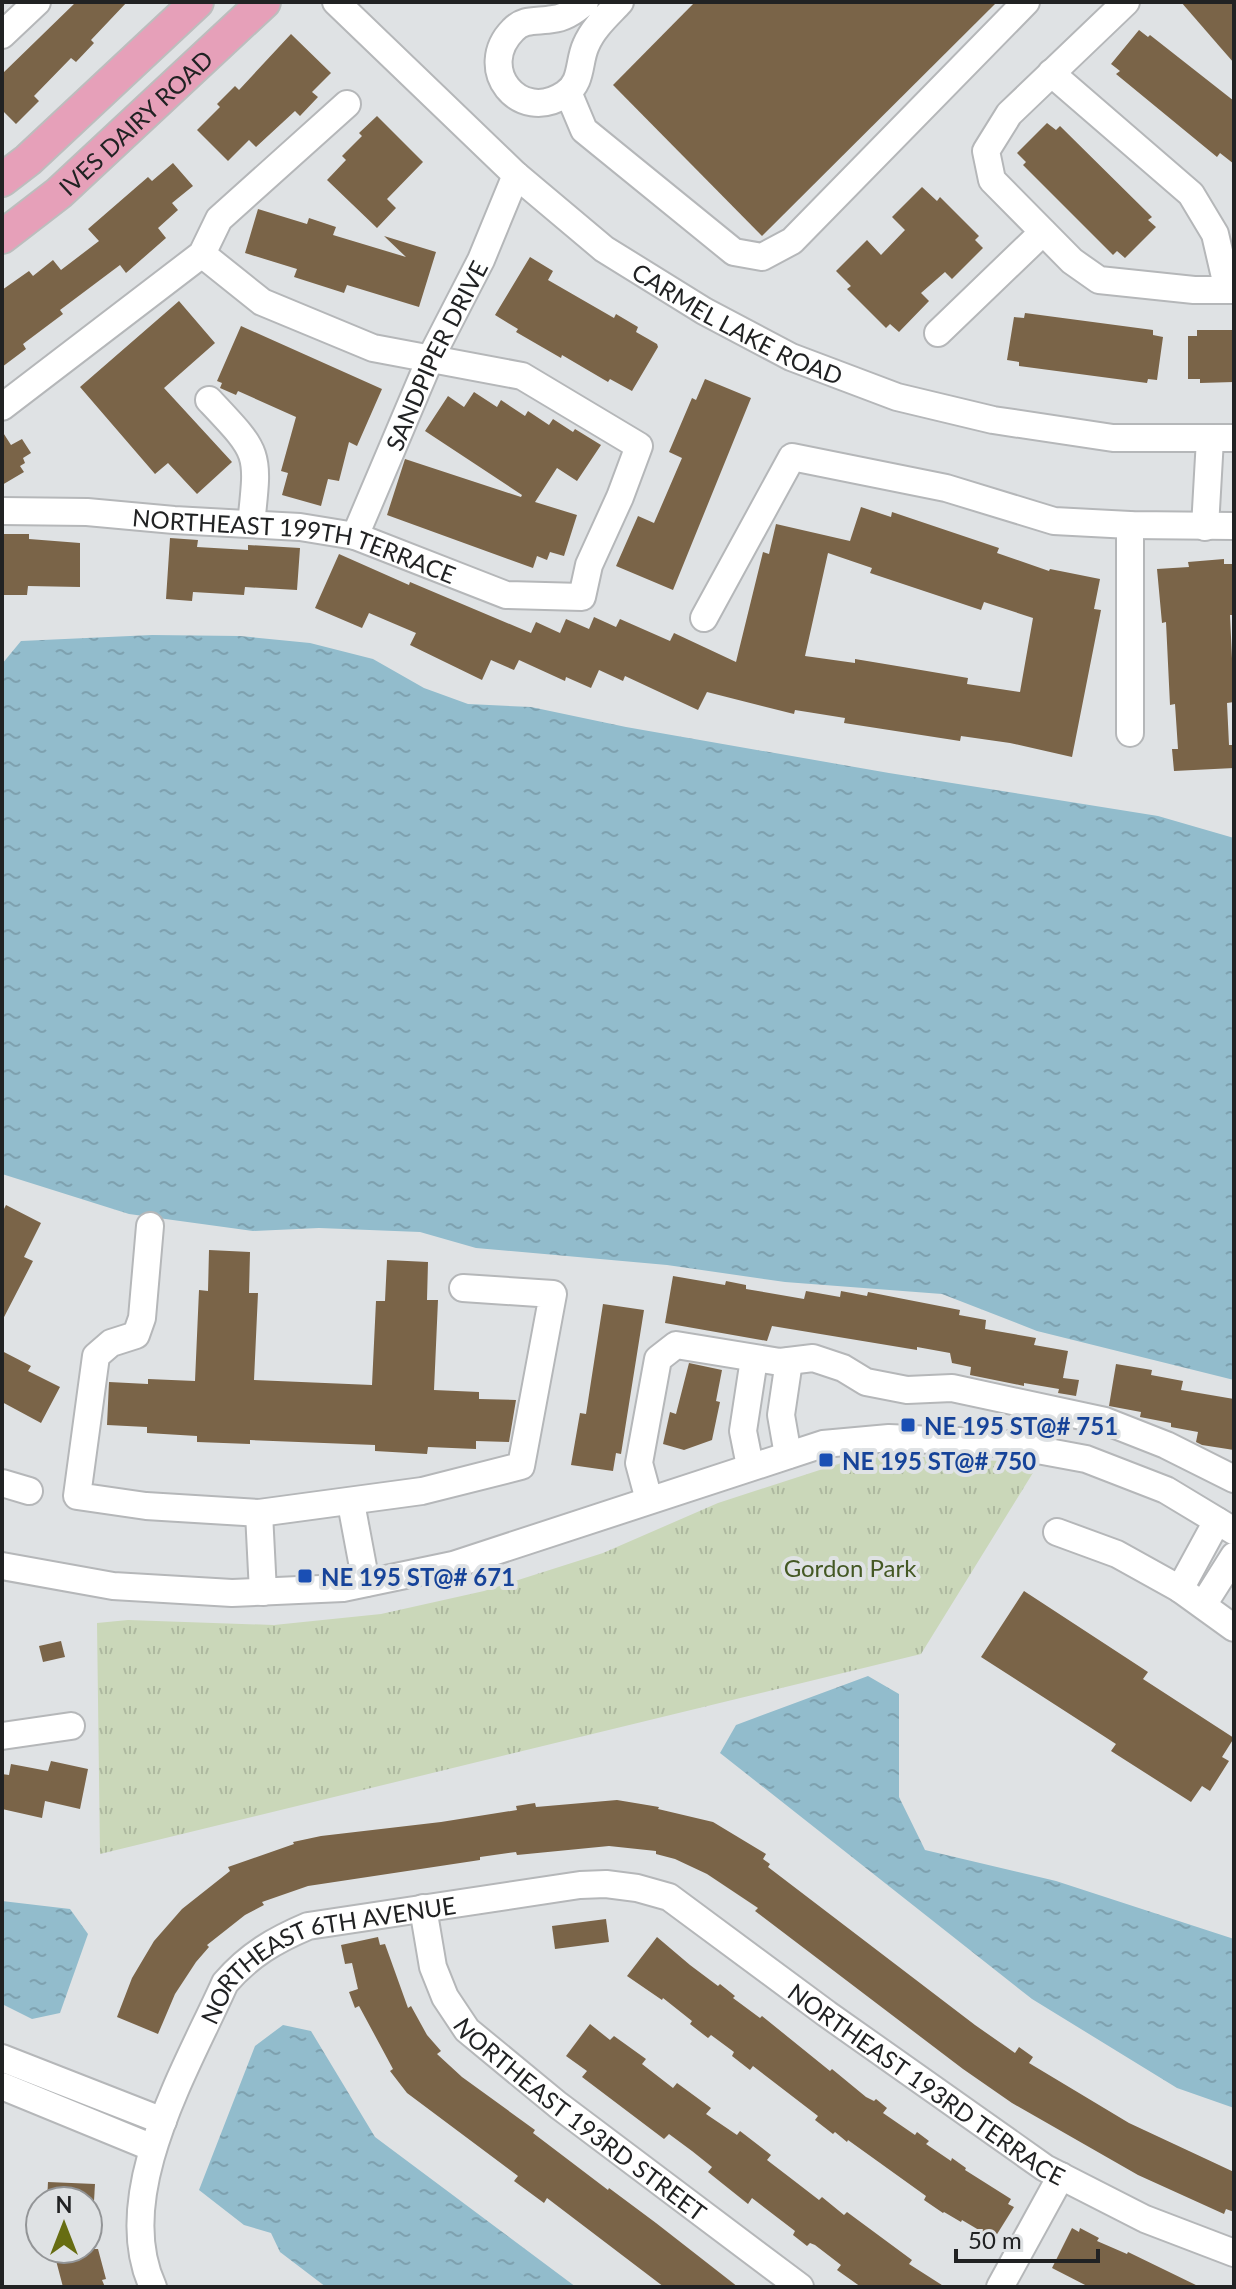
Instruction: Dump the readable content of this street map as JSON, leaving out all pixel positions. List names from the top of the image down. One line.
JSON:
{"streets":{"main road":["IVES DAIRY ROAD"],"street":["CARMEL LAKE ROAD","SANDPIPER DRIVE","NORTHEAST 199TH TERRACE","NORTHEAST 6TH AVENUE","NORTHEAST 193RD TERRACE","NORTHEAST 193RD STREET"]},"crossings":[["CARMEL LAKE ROAD","SANDPIPER DRIVE"],["SANDPIPER DRIVE","NORTHEAST 199TH TERRACE"],["NORTHEAST 6TH AVENUE","NORTHEAST 193RD TERRACE"],["NORTHEAST 6TH AVENUE","NORTHEAST 193RD STREET"]],"parks":["Gordon Park"],"places":{"transit":["NE 195 ST@# 751","NE 195 ST@# 750","NE 195 ST@# 671"]},"scale_bar":"50 m","north":"top"}
